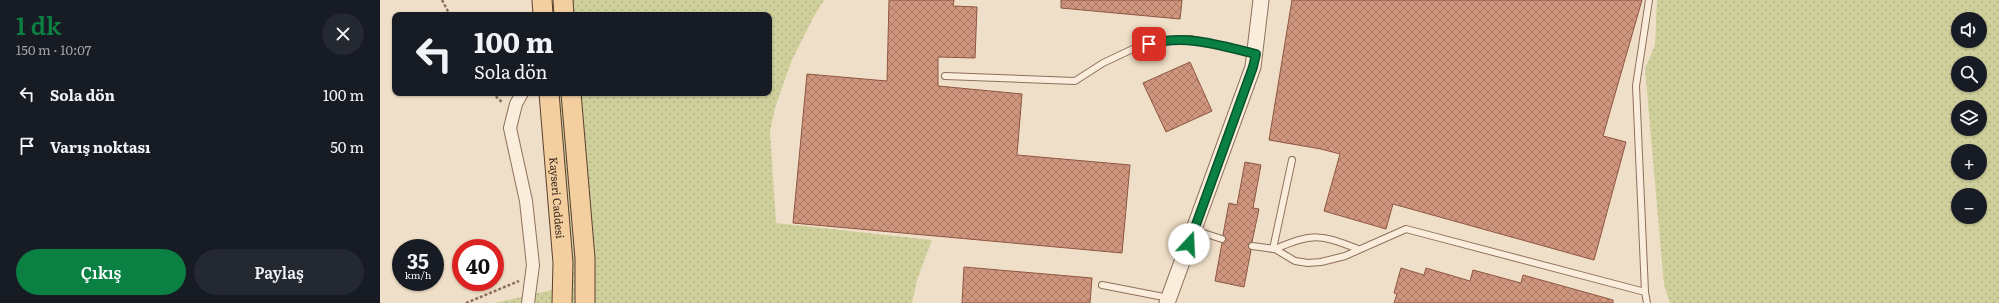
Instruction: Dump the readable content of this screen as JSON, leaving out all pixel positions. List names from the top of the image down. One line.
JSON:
{"streets":{"main road":["Kayseri Caddesi"]},"page":{"heading":["1 dk","150 m · 10:07"],"map_buttons":["+","−"],"turn":["100 m","Sola dön"],"list":[{"name":"Sola dön","value":"100 m"},{"name":"Varış noktası","value":"50 m"}],"speed":"35 km/h","limit":"40","buttons":["Çıkış","Paylaş"]}}
